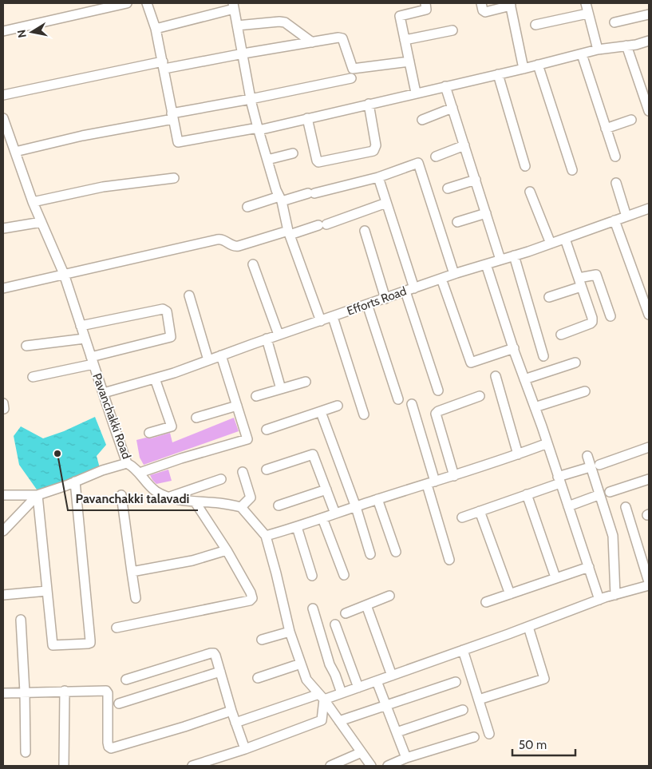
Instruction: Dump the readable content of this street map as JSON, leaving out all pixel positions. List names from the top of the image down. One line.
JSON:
{"streets":{"street":["Efforts Road","Pavanchakki Road"]},"crossings":[["Efforts Road","Pavanchakki Road"]],"places":["Pavanchakki talavadi"],"scale_bar":"50 m","north":"left"}
